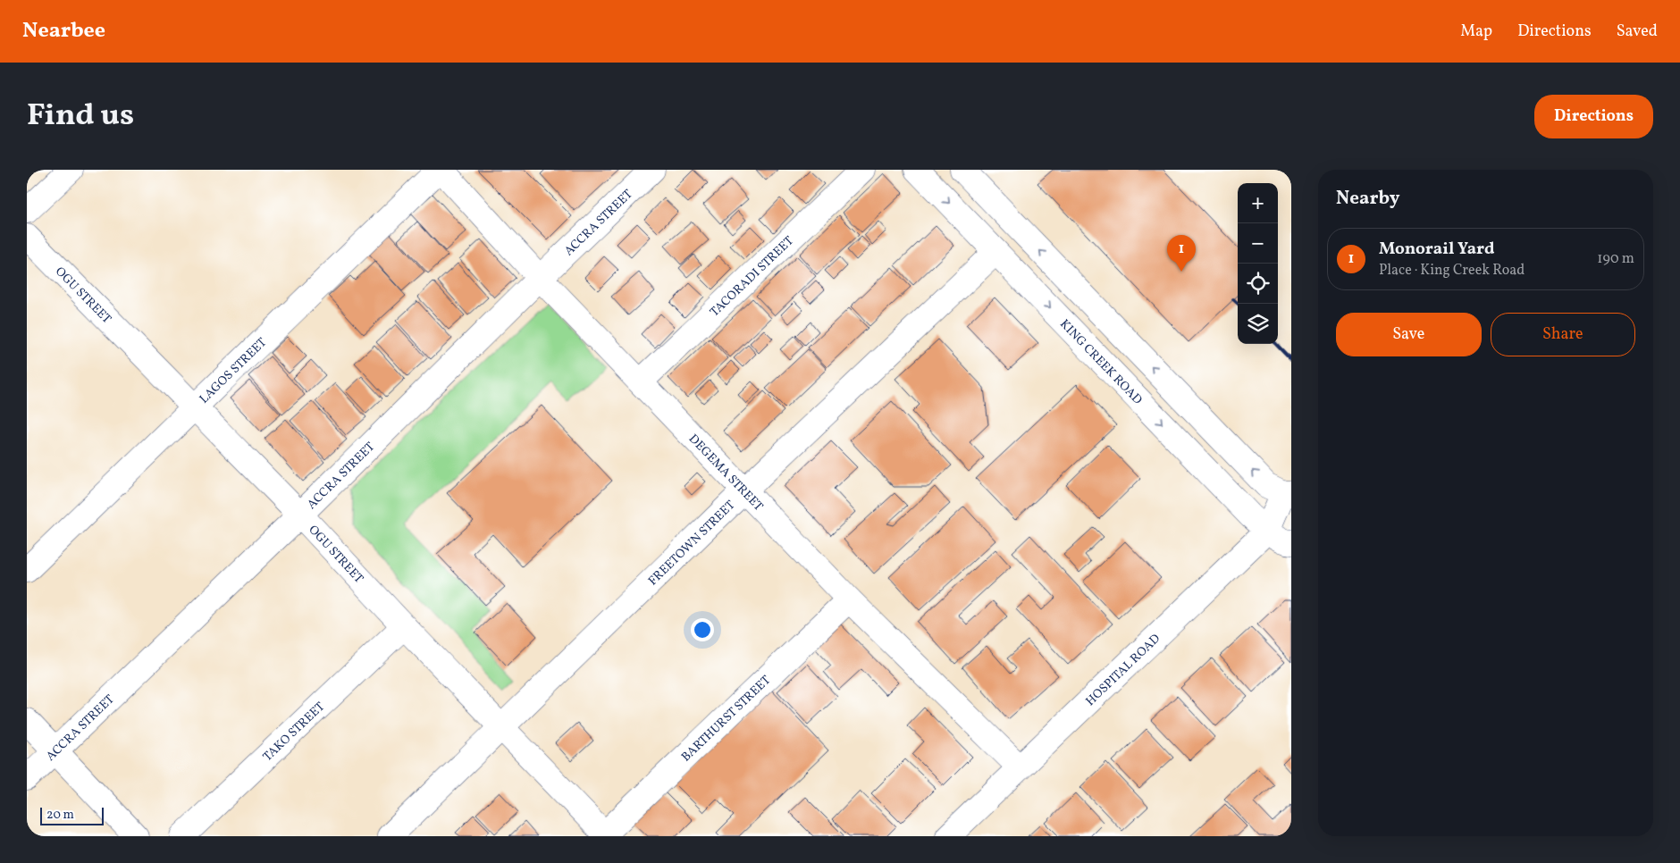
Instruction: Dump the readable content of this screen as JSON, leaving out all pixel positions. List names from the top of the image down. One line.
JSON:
{"streets":{"street":["ACCRA STREET","TACORADI STREET","OGU STREET","KING CREEK ROAD","LAGOS STREET","DEGEMA STREET","FREETOWN STREET","HOSPITAL ROAD","BARTHURST STREET","TAKO STREET"]},"crossings":[["ACCRA STREET","OGU STREET"],["ACCRA STREET","DEGEMA STREET"],["TACORADI STREET","DEGEMA STREET"],["OGU STREET","LAGOS STREET"],["OGU STREET","FREETOWN STREET"],["OGU STREET","BARTHURST STREET"],["OGU STREET","TAKO STREET"],["KING CREEK ROAD","FREETOWN STREET"],["KING CREEK ROAD","HOSPITAL ROAD"],["LAGOS STREET","DEGEMA STREET"],["DEGEMA STREET","FREETOWN STREET"],["DEGEMA STREET","HOSPITAL ROAD"],["DEGEMA STREET","BARTHURST STREET"]],"scale_bar":"20 m","page":{"header":"Nearbee","nav":["Map","Directions","Saved"],"title":"Find us","buttons":["Directions",["Save","Share"]],"heading":"Nearby","map_buttons":["+","−"],"list":[{"mark":"1","name":"Monorail Yard","note":"Place · King Creek Road","value":"190 m"}],"pins":"1","scale":"20 m"}}
